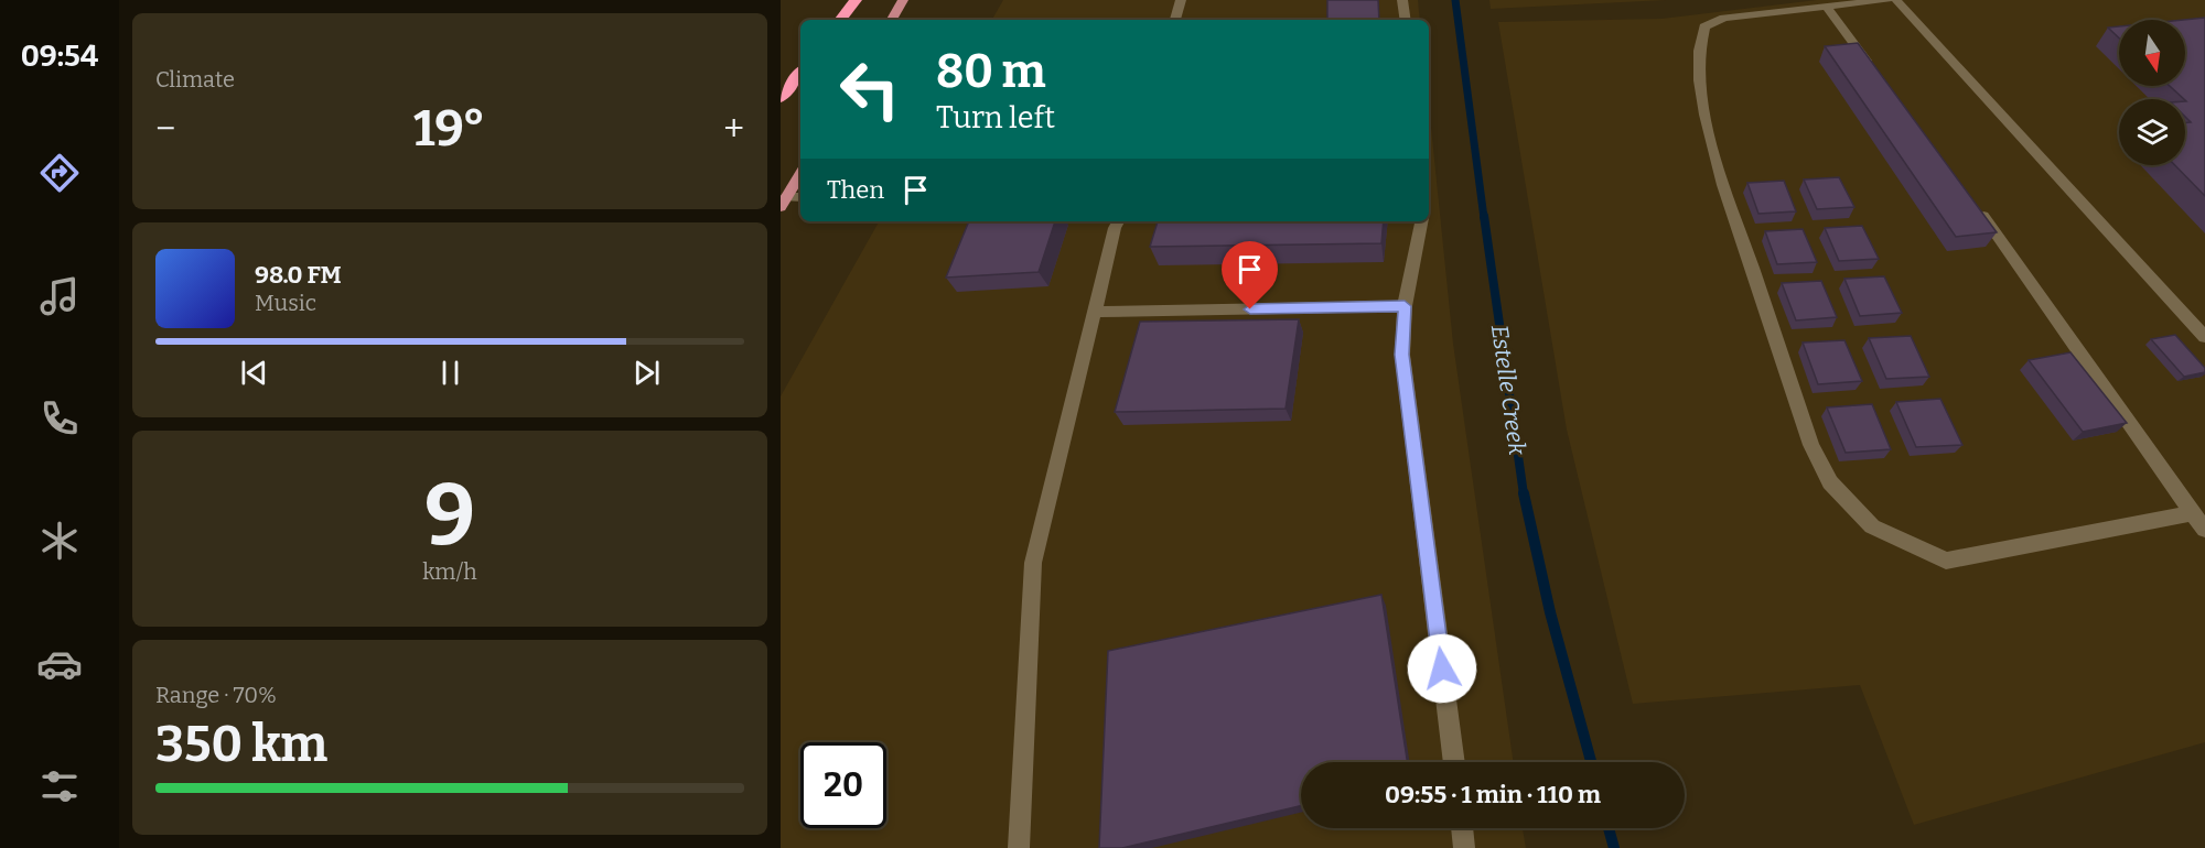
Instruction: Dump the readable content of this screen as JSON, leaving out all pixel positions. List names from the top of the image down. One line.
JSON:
{"water":["Estelle Creek"],"north":"bottom","page":{"tabs":"09:54","tile":["Climate",["9","km/h"],["Range · 70%","350 km"]],"turn":["80 m","Turn left"],"heat":["−","19°","+"],"then":"Then","song":["98.0 FM","Music"],"limit":"20","trip":"09:55 · 1 min · 110 m"}}
